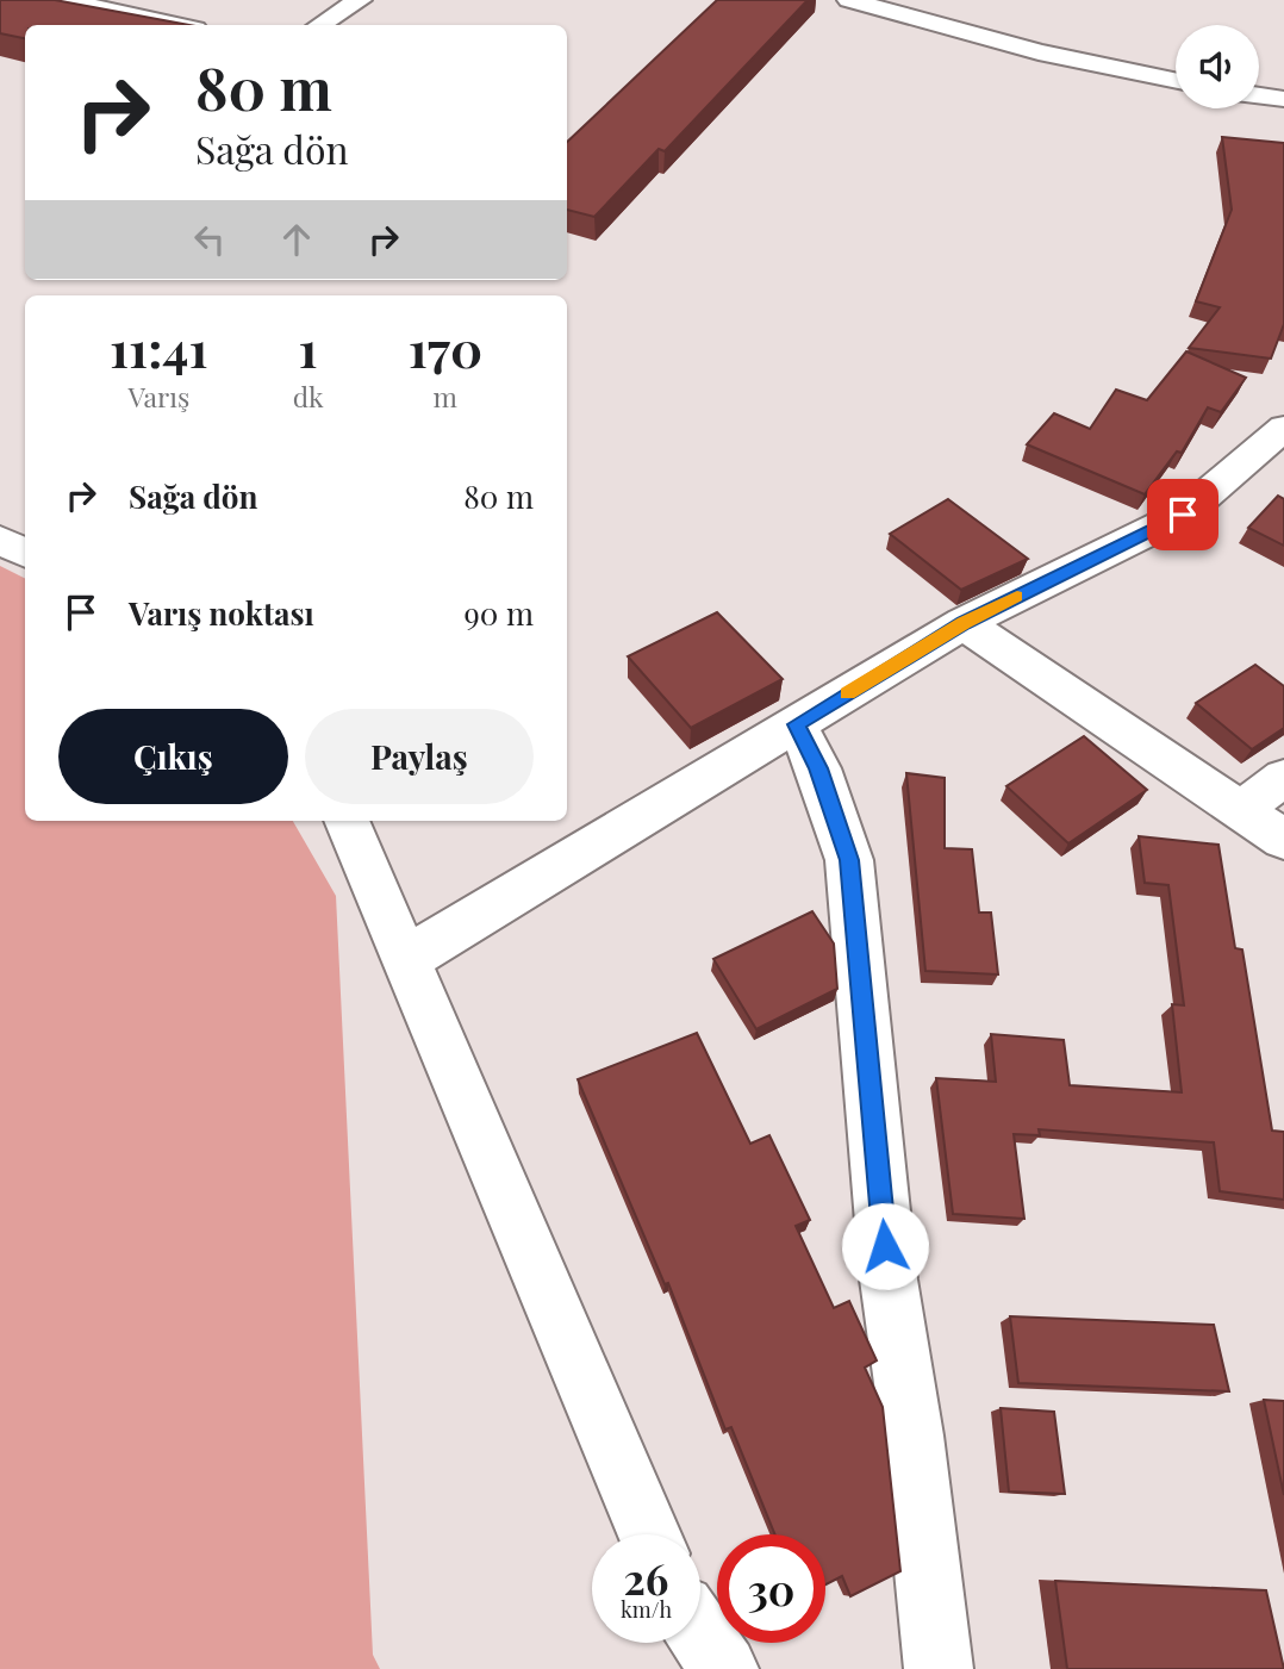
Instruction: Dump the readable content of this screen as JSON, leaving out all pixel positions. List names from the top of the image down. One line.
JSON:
{"page":{"turn":["80 m","Sağa dön"],"eta":["11:41","Varış","1","dk","170","m"],"list":[{"name":"Sağa dön","value":"80 m"},{"name":"Varış noktası","value":"90 m"}],"buttons":["Çıkış","Paylaş"],"speed":"26 km/h","limit":"30"}}
